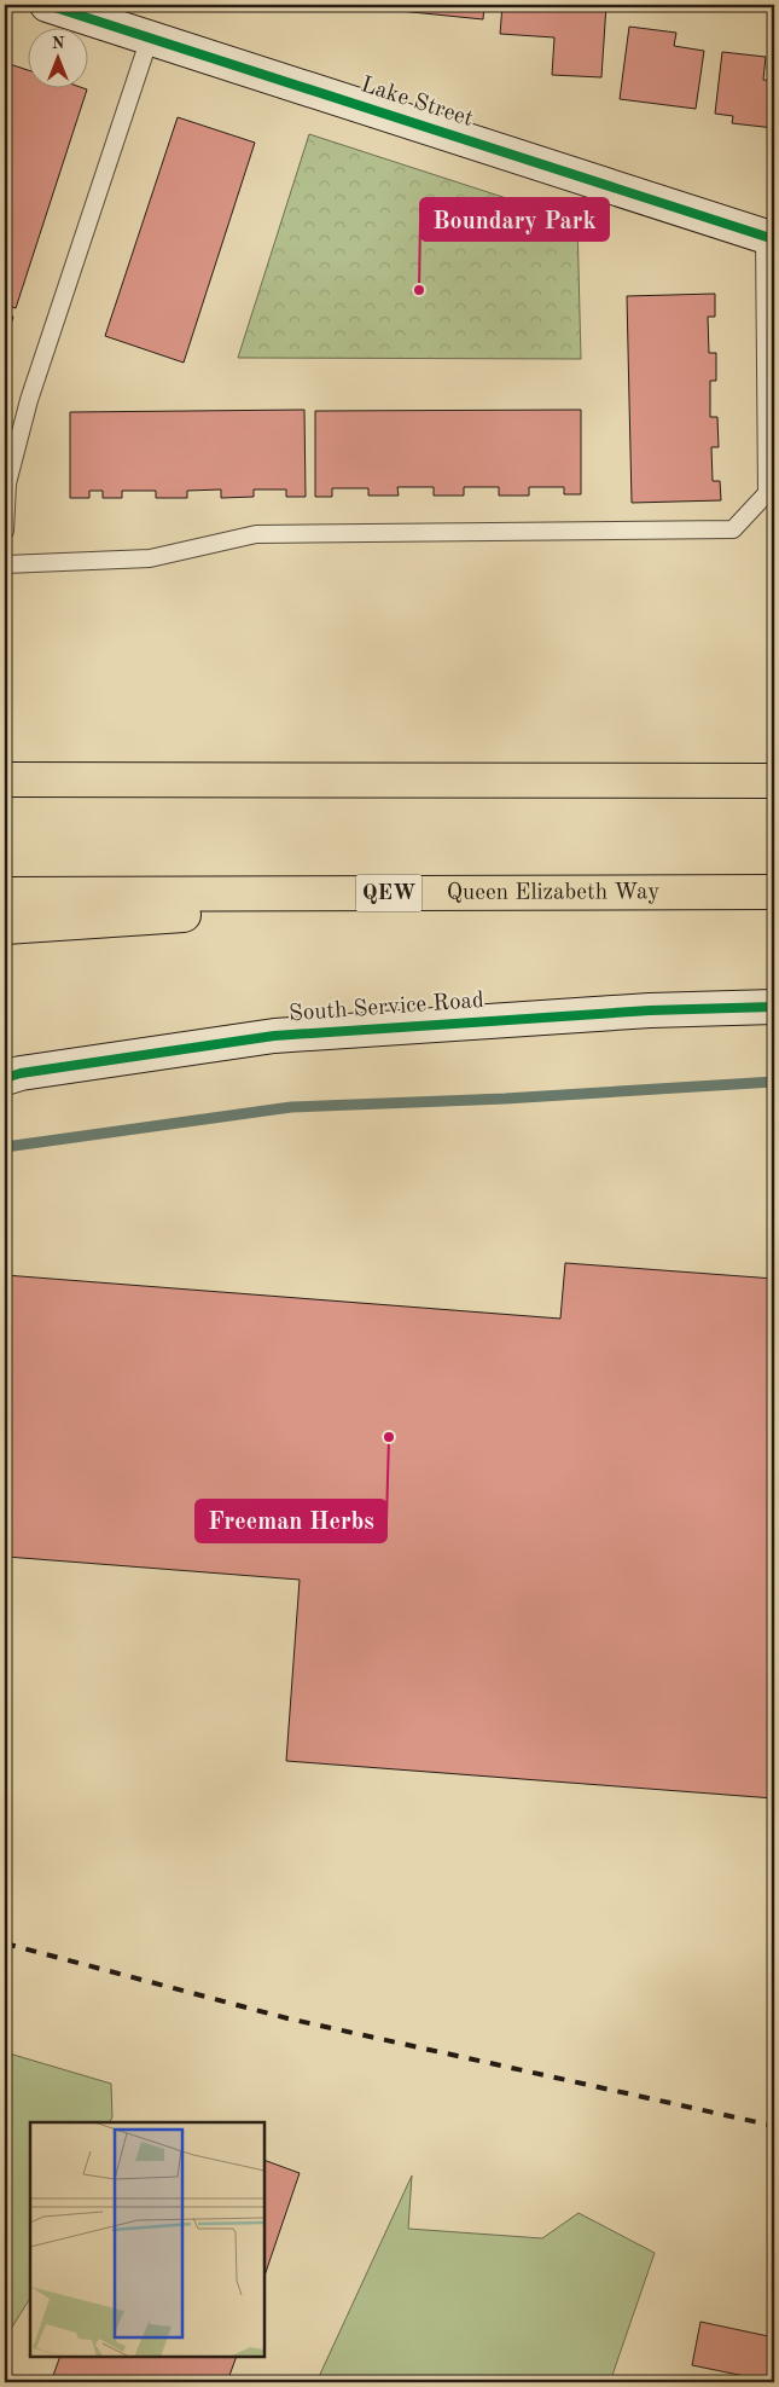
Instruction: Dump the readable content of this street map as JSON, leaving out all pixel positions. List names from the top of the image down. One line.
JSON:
{"streets":{"highway":["QEW","Queen Elizabeth Way"],"street":["Lake Street","South Service Road"]},"places":["Boundary Park","Freeman Herbs"],"north":"top"}
